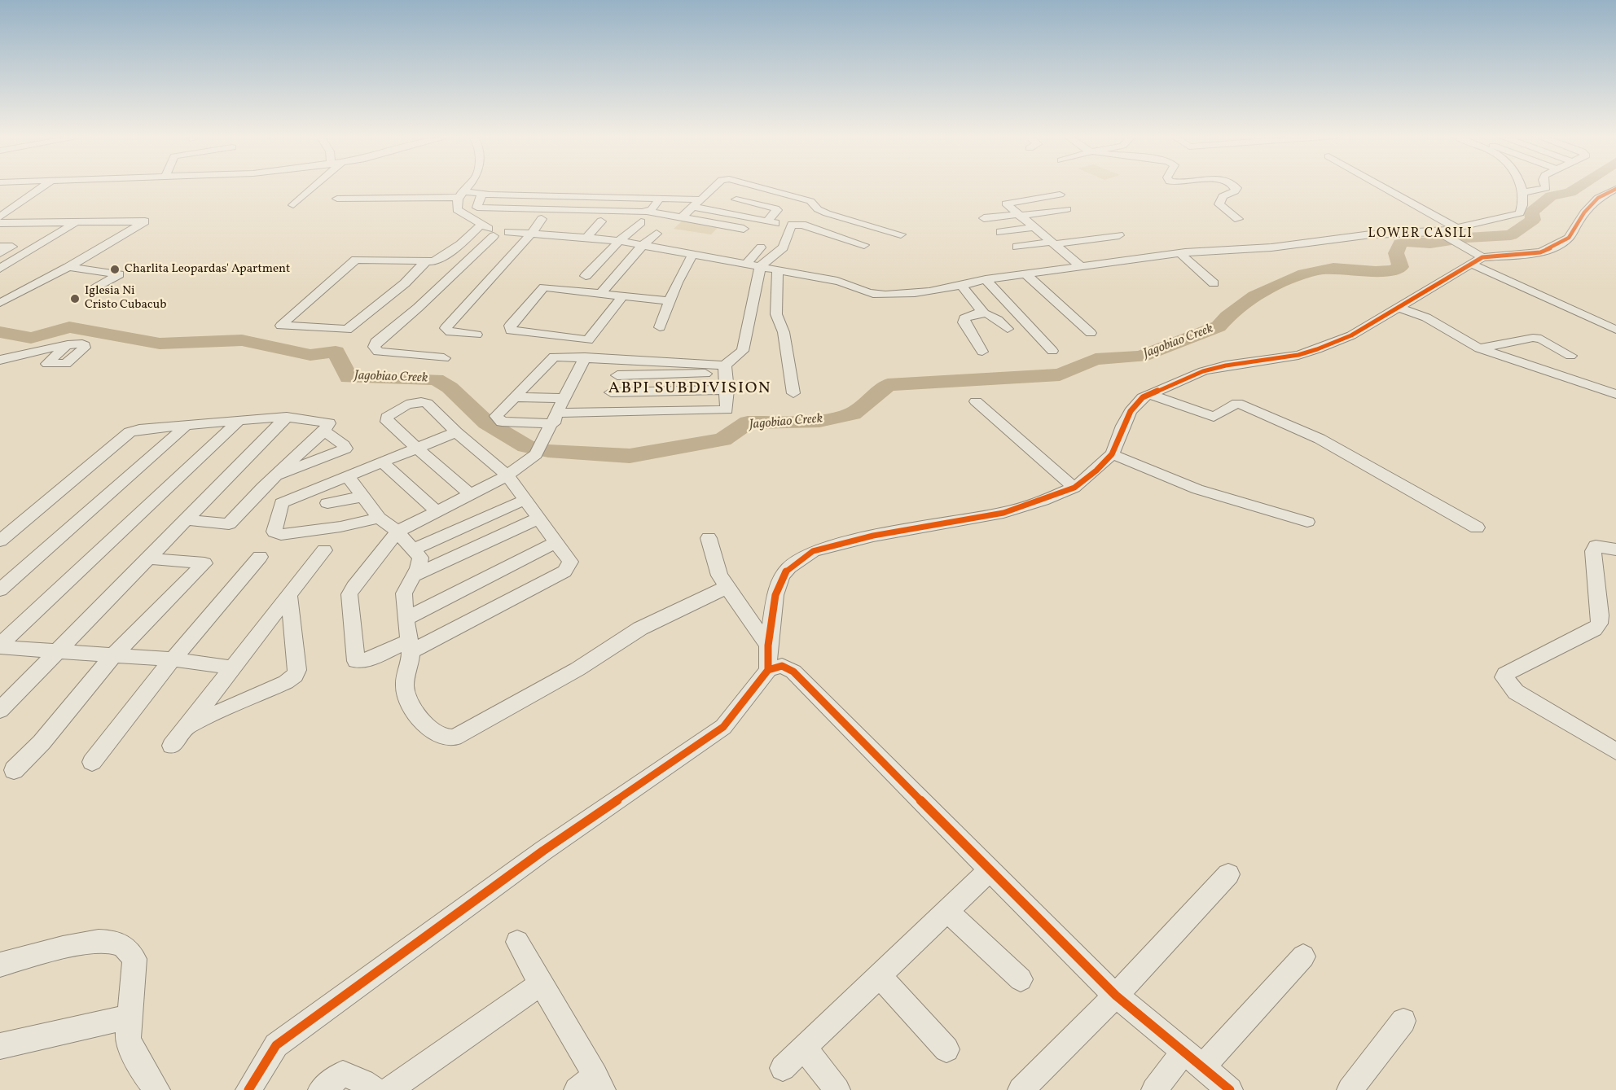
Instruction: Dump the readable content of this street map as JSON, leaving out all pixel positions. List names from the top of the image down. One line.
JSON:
{"districts":["LOWER CASILI","ABPI SUBDIVISION"],"water":["Jagobiao Creek"],"places":["Charlita Leopardas' Apartment","Iglesia Ni Cristo Cubacub"]}
